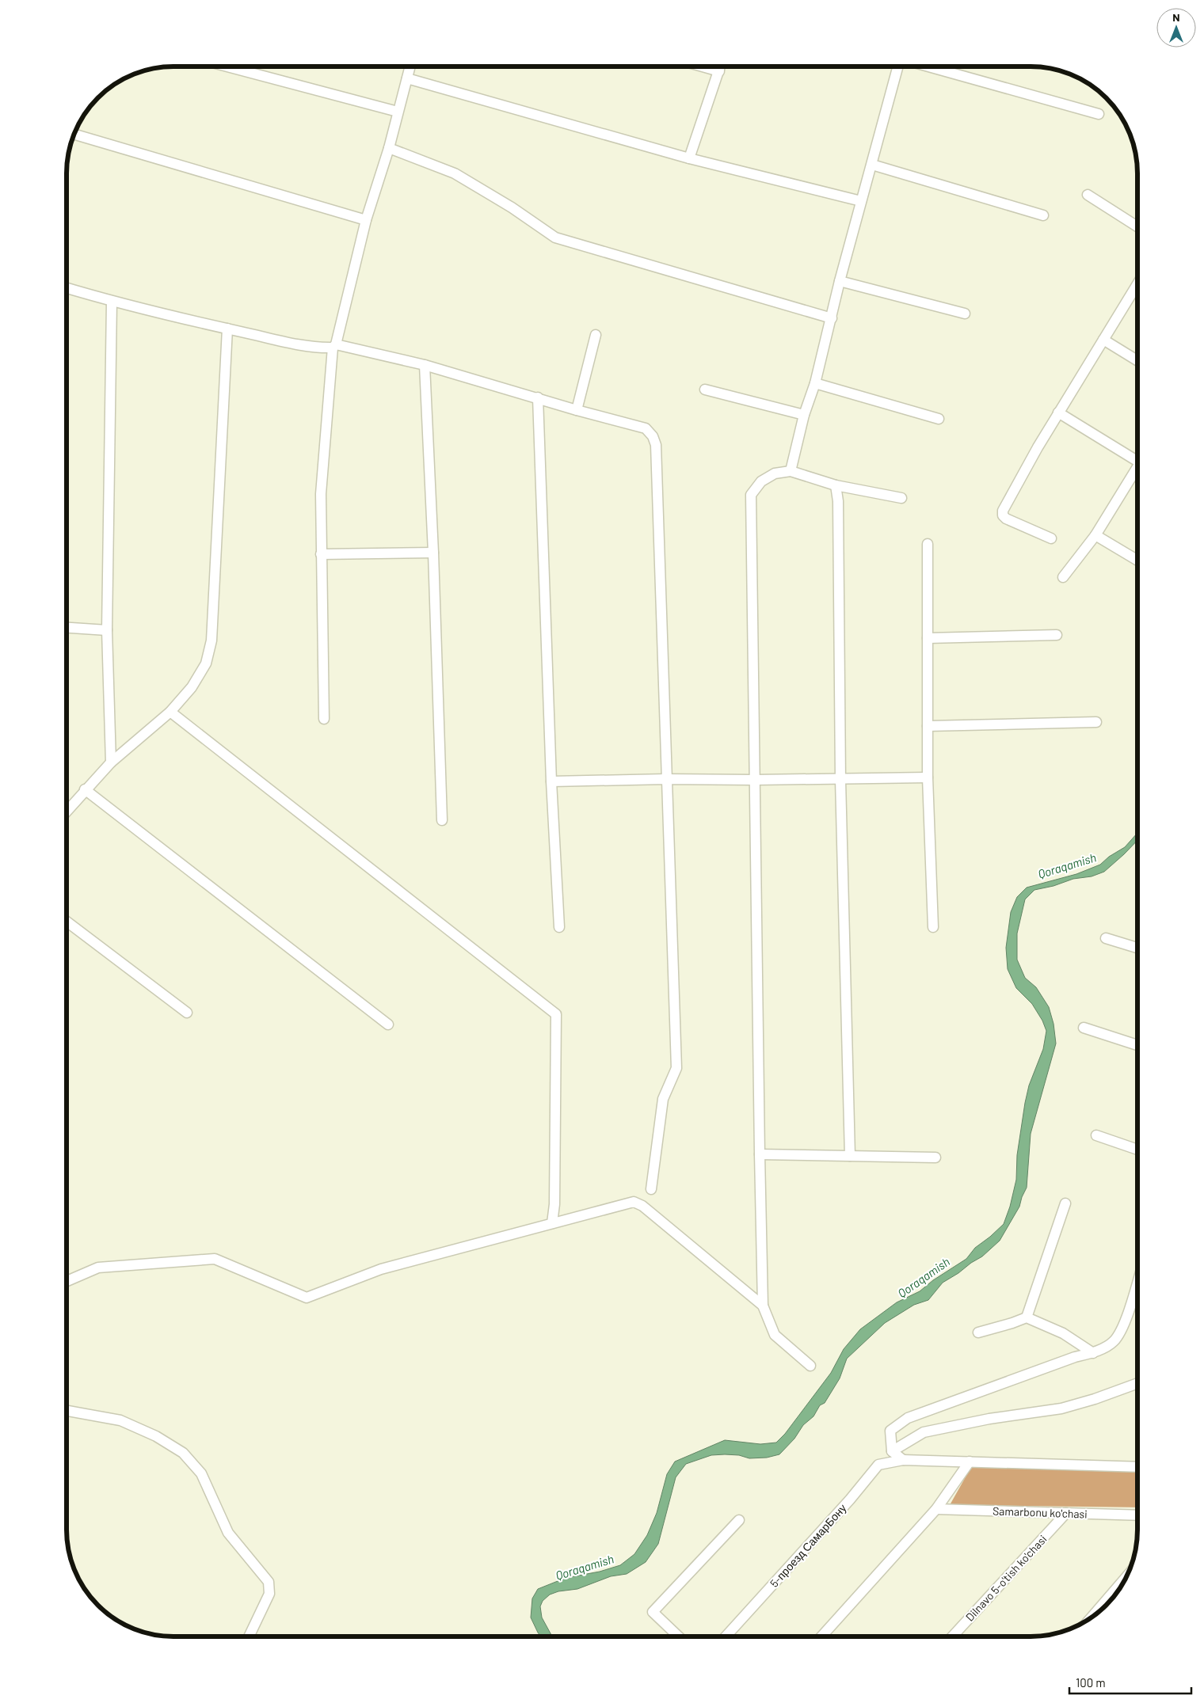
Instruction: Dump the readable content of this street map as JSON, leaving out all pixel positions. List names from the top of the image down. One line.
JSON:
{"streets":{"street":["Samarbonu ko'chasi","5-проезд СамарБону","Dilnavo 5-o'tish ko'chasi"]},"crossings":[["Samarbonu ko'chasi","Dilnavo 5-o'tish ko'chasi"]],"water":["Qoraqamish"],"scale_bar":"100 m","north":"top"}
